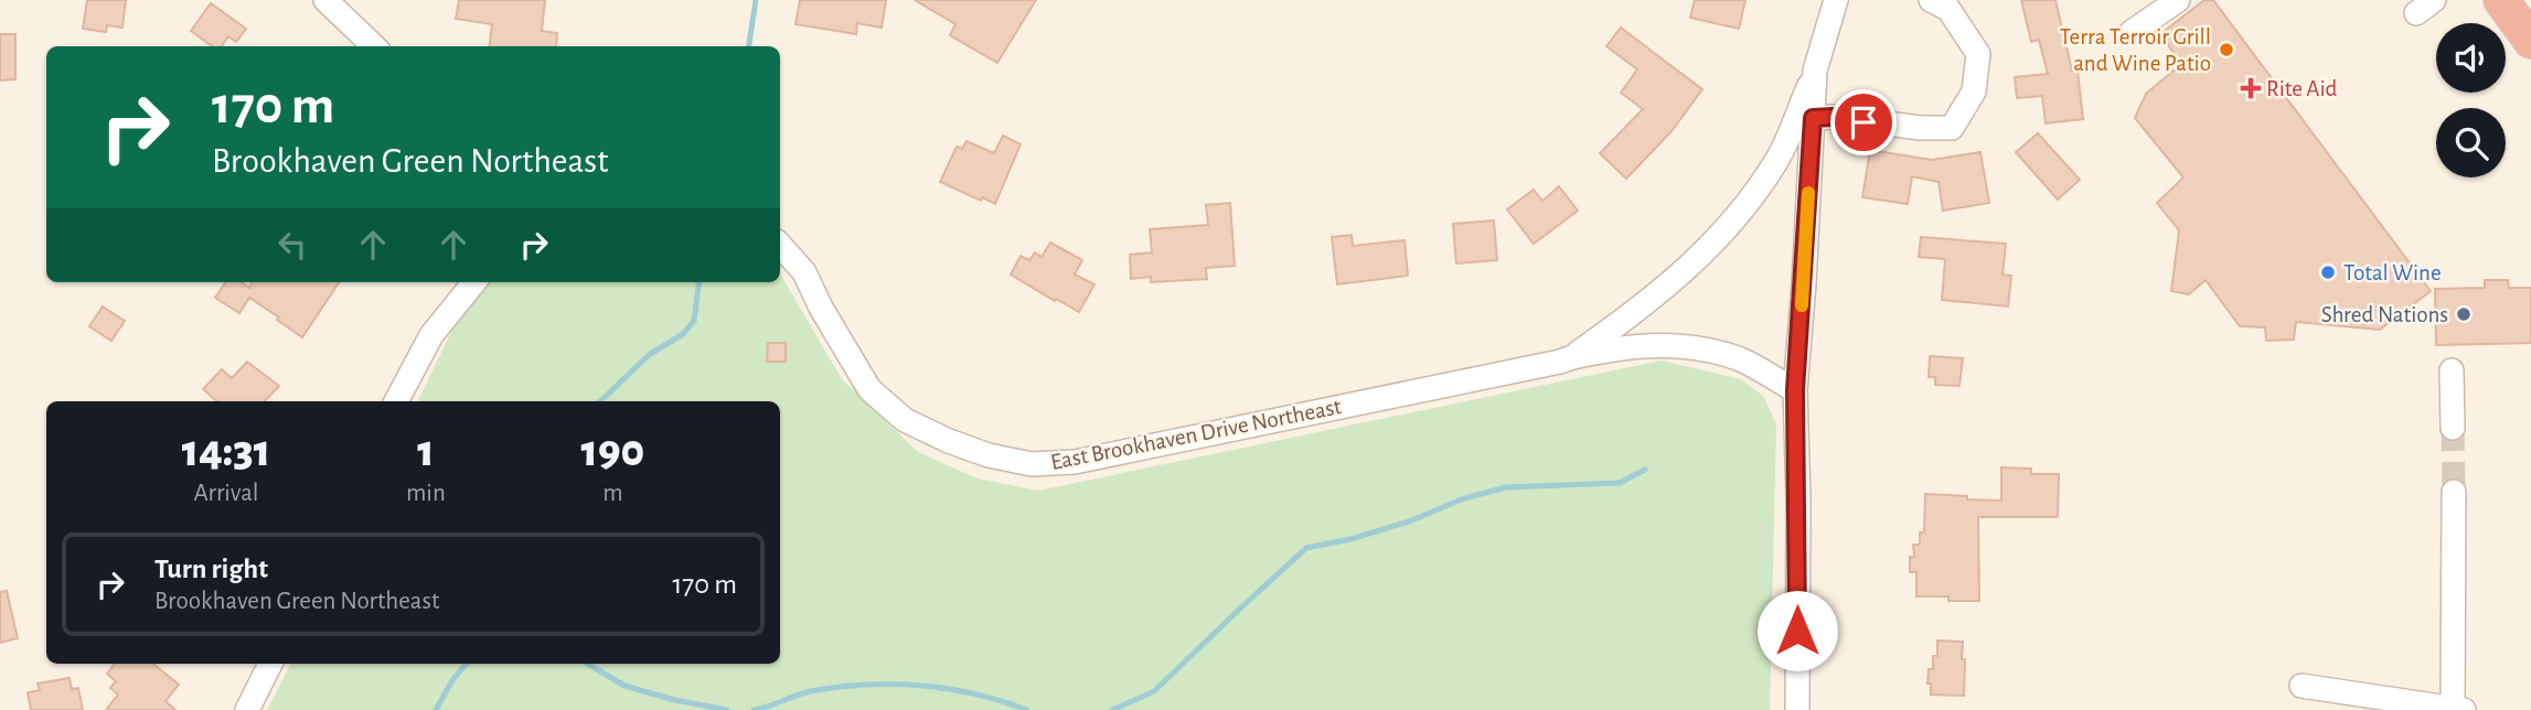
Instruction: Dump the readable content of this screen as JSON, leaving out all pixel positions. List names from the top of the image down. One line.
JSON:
{"streets":{"street":["East Brookhaven Drive Northeast"]},"places":{"other":["Terra Terroir Grill and Wine Patio","Total Wine","Shred Nations"],"health":["Rite Aid"]},"page":{"turn":["170 m","Brookhaven Green Northeast"],"eta":["14:31","Arrival","1","min","190","m"],"list":[{"name":"Turn right","note":"Brookhaven Green Northeast","value":"170 m"}]}}
